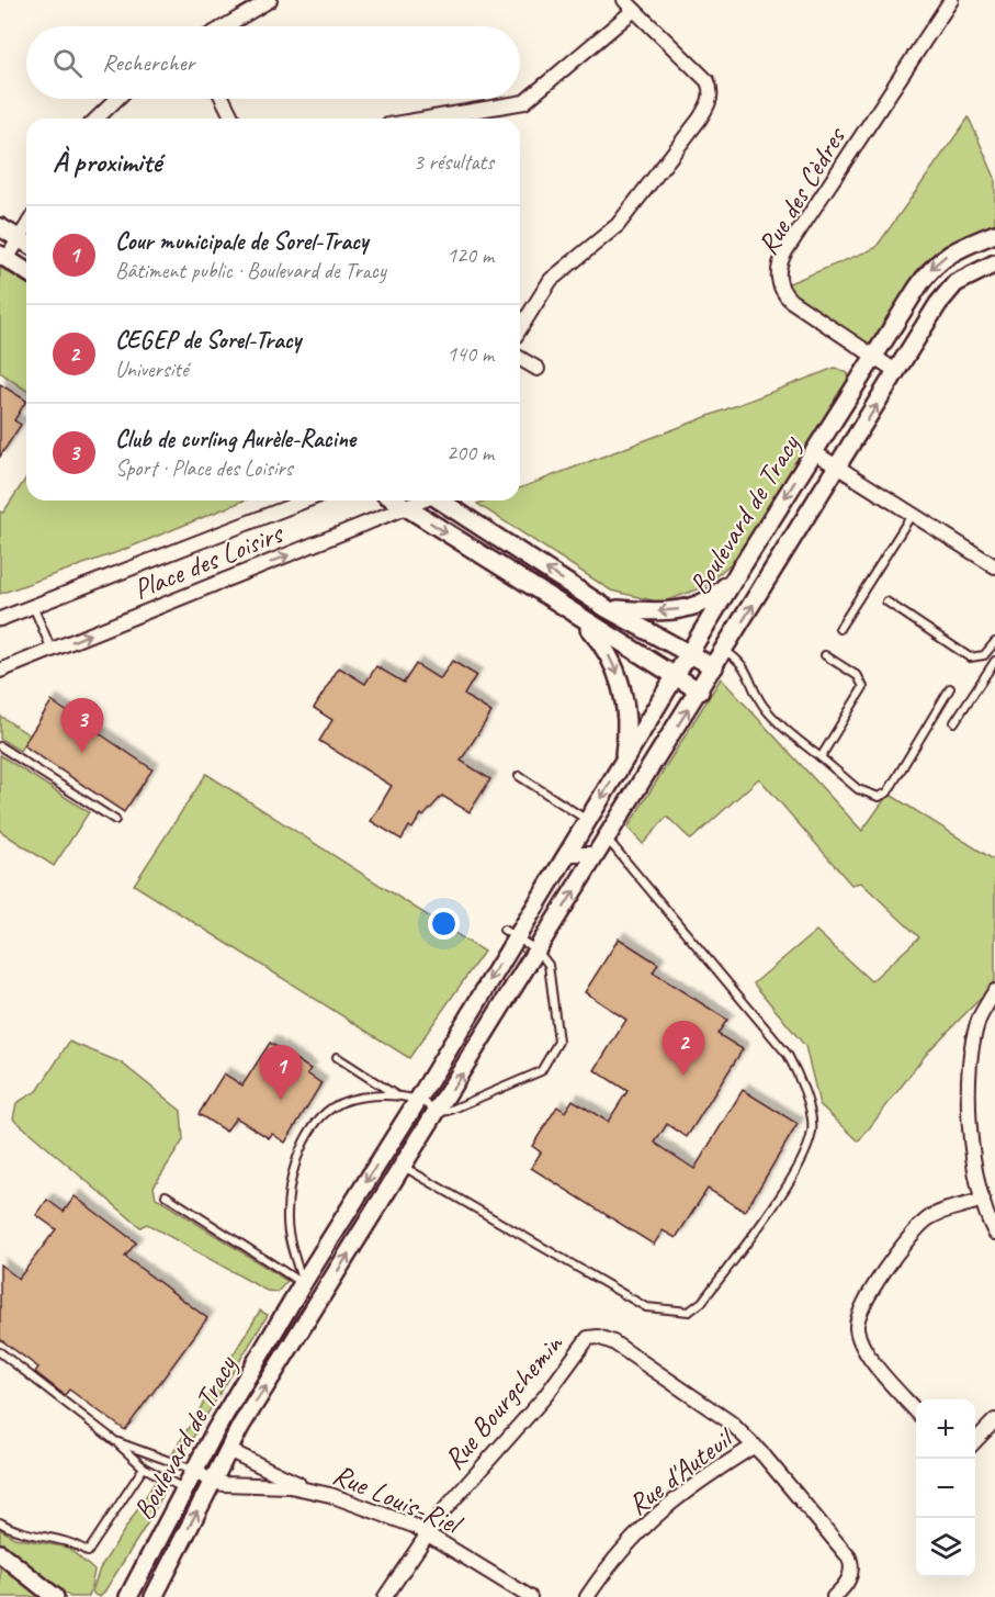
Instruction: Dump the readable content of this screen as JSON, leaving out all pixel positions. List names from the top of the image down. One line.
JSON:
{"streets":{"street":["Rue des Cèdres","Boulevard de Tracy","Place des Loisirs","Rue Bourgchemin","Rue d'Auteuil","Rue Louis-Riel"]},"crossings":[["Rue des Cèdres","Boulevard de Tracy"],["Boulevard de Tracy","Rue Louis-Riel"],["Rue Bourgchemin","Rue d'Auteuil"],["Rue Bourgchemin","Rue Louis-Riel"]],"page":{"search":"Rechercher","heading":["À proximité","3 résultats"],"list":[{"mark":"1","name":"Cour municipale de Sorel-Tracy","note":"Bâtiment public · Boulevard de Tracy","value":"120 m"},{"mark":"2","name":"CEGEP de Sorel-Tracy","note":"Université","value":"140 m"},{"mark":"3","name":"Club de curling Aurèle-Racine","note":"Sport · Place des Loisirs","value":"200 m"}],"pins":["3","2","1"],"map_buttons":["+","−"]}}
